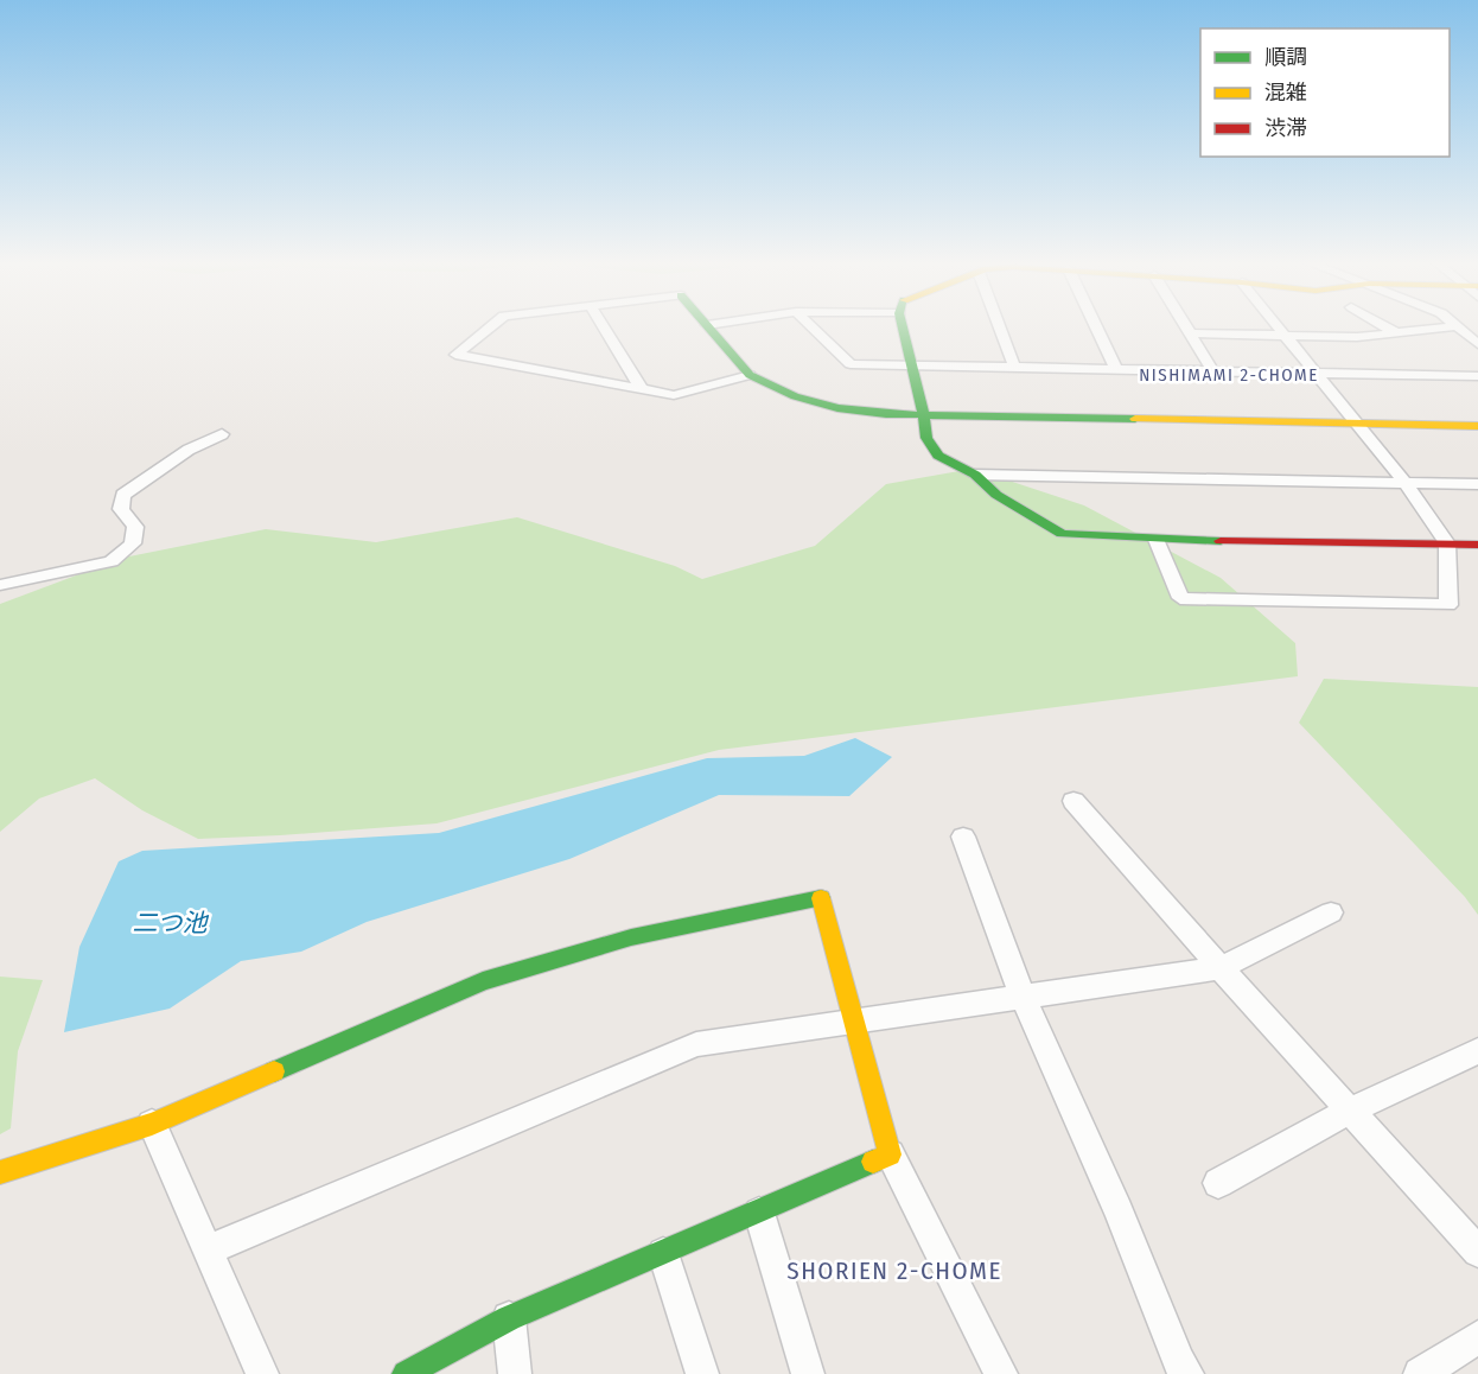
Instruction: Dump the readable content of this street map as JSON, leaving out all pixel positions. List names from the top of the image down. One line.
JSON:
{"districts":["NISHIMAMI 2-CHOME","SHORIEN 2-CHOME"],"water":["二つ池"],"legend":["順調","混雑","渋滞"]}
